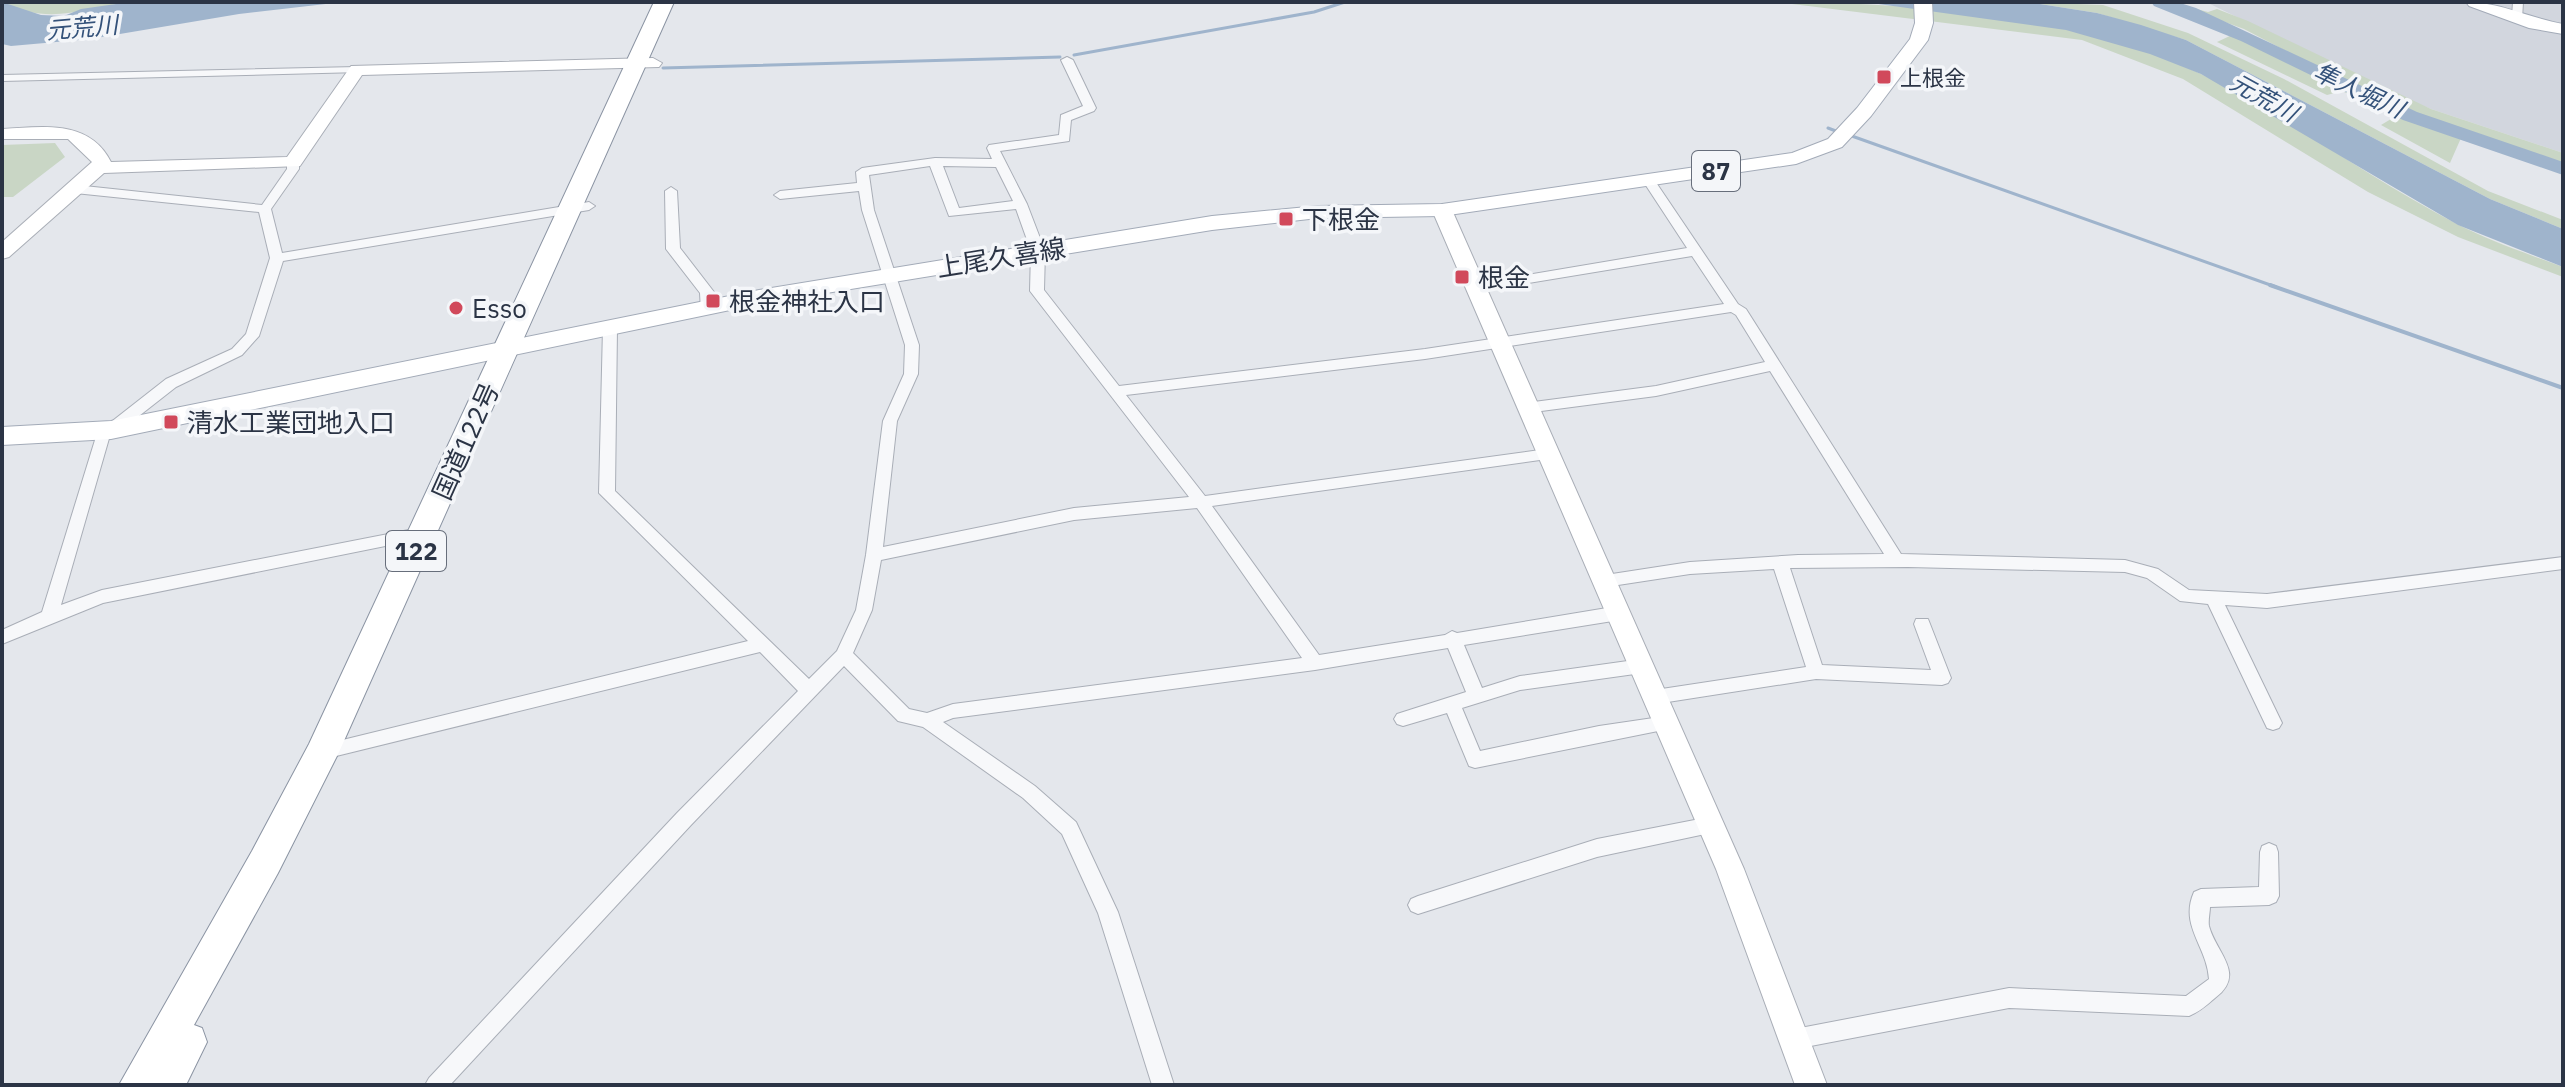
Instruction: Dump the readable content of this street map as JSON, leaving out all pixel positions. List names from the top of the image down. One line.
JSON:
{"streets":{"highway":["国道122号","122"],"main road":["87","上尾久喜線"]},"crossings":[["上尾久喜線","国道122号"]],"water":["元荒川","隼人堀川"],"places":{"transit":["上根金","下根金","根金","根金神社入口","清水工業団地入口"],"other":["Esso"]}}
